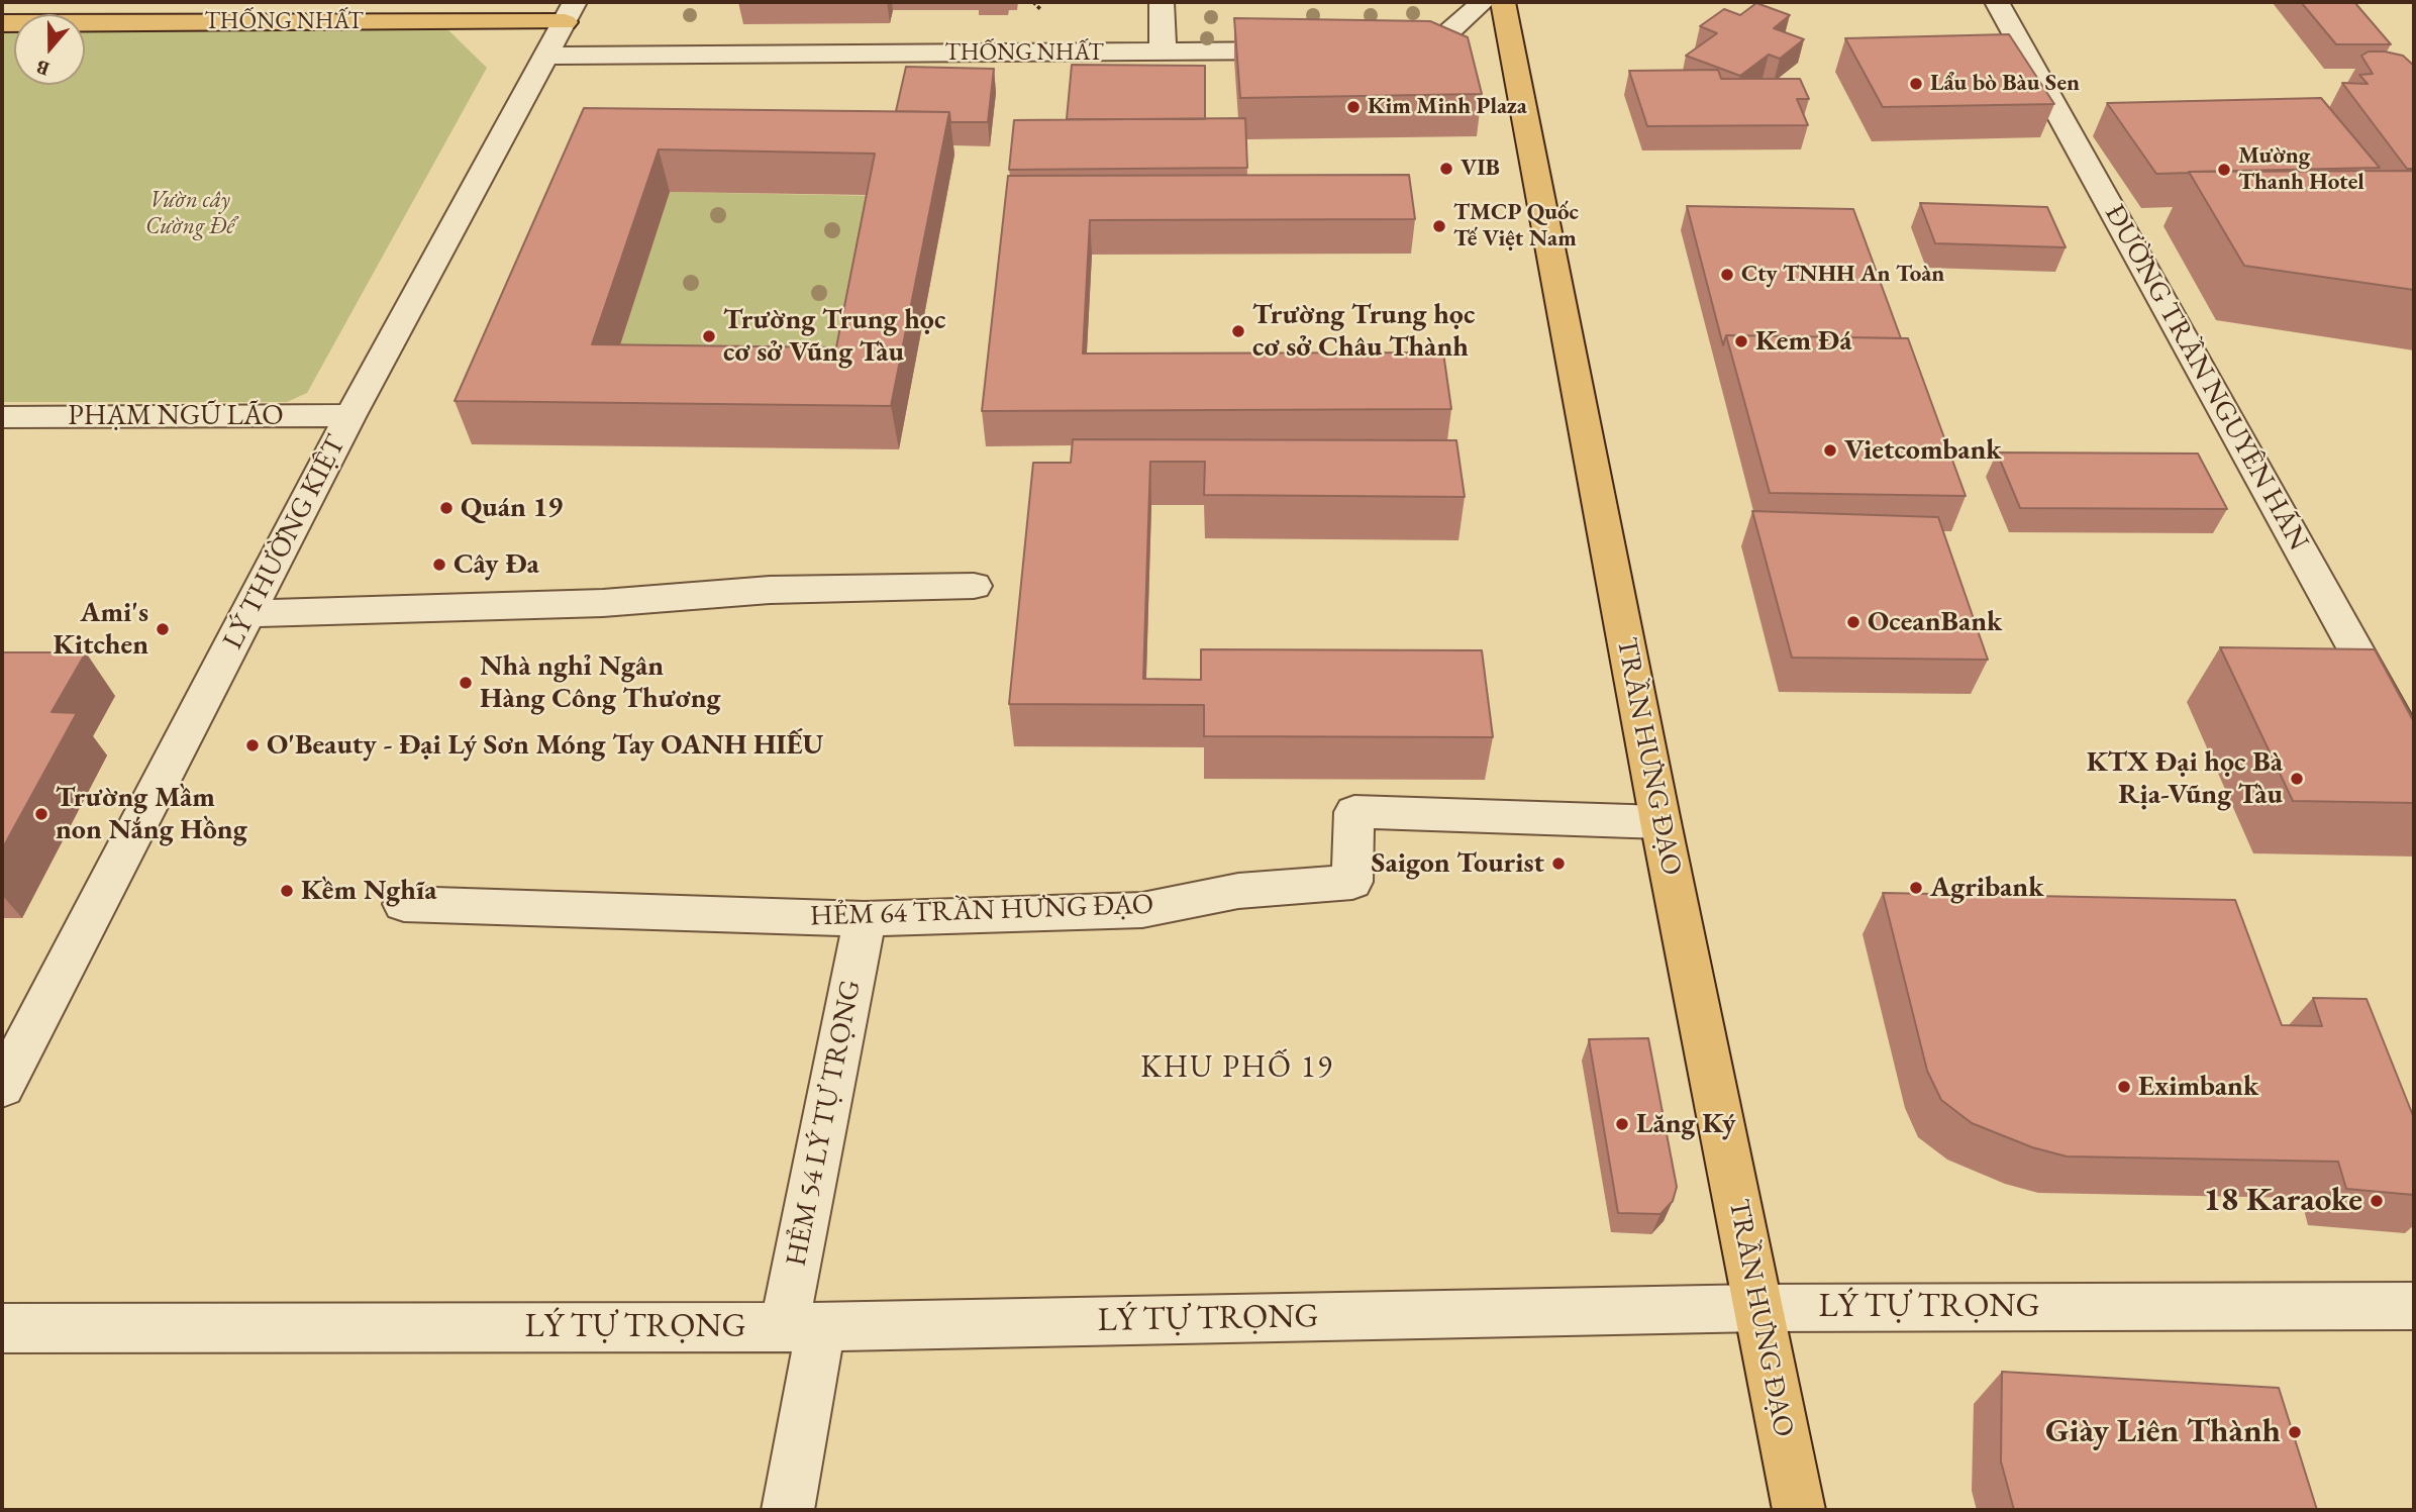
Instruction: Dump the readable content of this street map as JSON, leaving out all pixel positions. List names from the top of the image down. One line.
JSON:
{"streets":{"main road":["THỐNG NHẤT","TRẦN HƯNG ĐẠO"],"street":["ĐƯỜNG TRẦN NGUYÊN HÃN","PHẠM NGŨ LÃO","LÝ THƯỜNG KIỆT","HẺM 64 TRẦN HƯNG ĐẠO","HẺM 54 LÝ TỰ TRỌNG","LÝ TỰ TRỌNG"]},"crossings":[["THỐNG NHẤT","LÝ THƯỜNG KIỆT"],["PHẠM NGŨ LÃO","LÝ THƯỜNG KIỆT"],["TRẦN HƯNG ĐẠO","HẺM 64 TRẦN HƯNG ĐẠO"],["TRẦN HƯNG ĐẠO","LÝ TỰ TRỌNG"],["HẺM 64 TRẦN HƯNG ĐẠO","HẺM 54 LÝ TỰ TRỌNG"],["HẺM 54 LÝ TỰ TRỌNG","LÝ TỰ TRỌNG"]],"districts":["KHU PHỐ 19"],"parks":["Vườn cây Cường Để"],"places":["Lẩu bò Bàu Sen","Kim Minh Plaza","VIB","Mường Thanh Hotel","TMCP Quốc Tế Việt Nam","Cty TNHH An Toàn","Trường Trung học cơ sở Châu Thành","Trường Trung học cơ sở Vũng Tàu","Kem Đá","Vietcombank","Quán 19","Cây Đa","OceanBank","Ami's Kitchen","Nhà nghỉ Ngân Hàng Công Thương","O'Beauty - Đại Lý Sơn Móng Tay OANH HIẾU","KTX Đại học Bà Rịa-Vũng Tàu","Trường Mầm non Nắng Hồng","Saigon Tourist","Agribank","Kềm Nghĩa","Eximbank","Lăng Ký","18 Karaoke","Giày Liên Thành"],"north":"bottom"}
